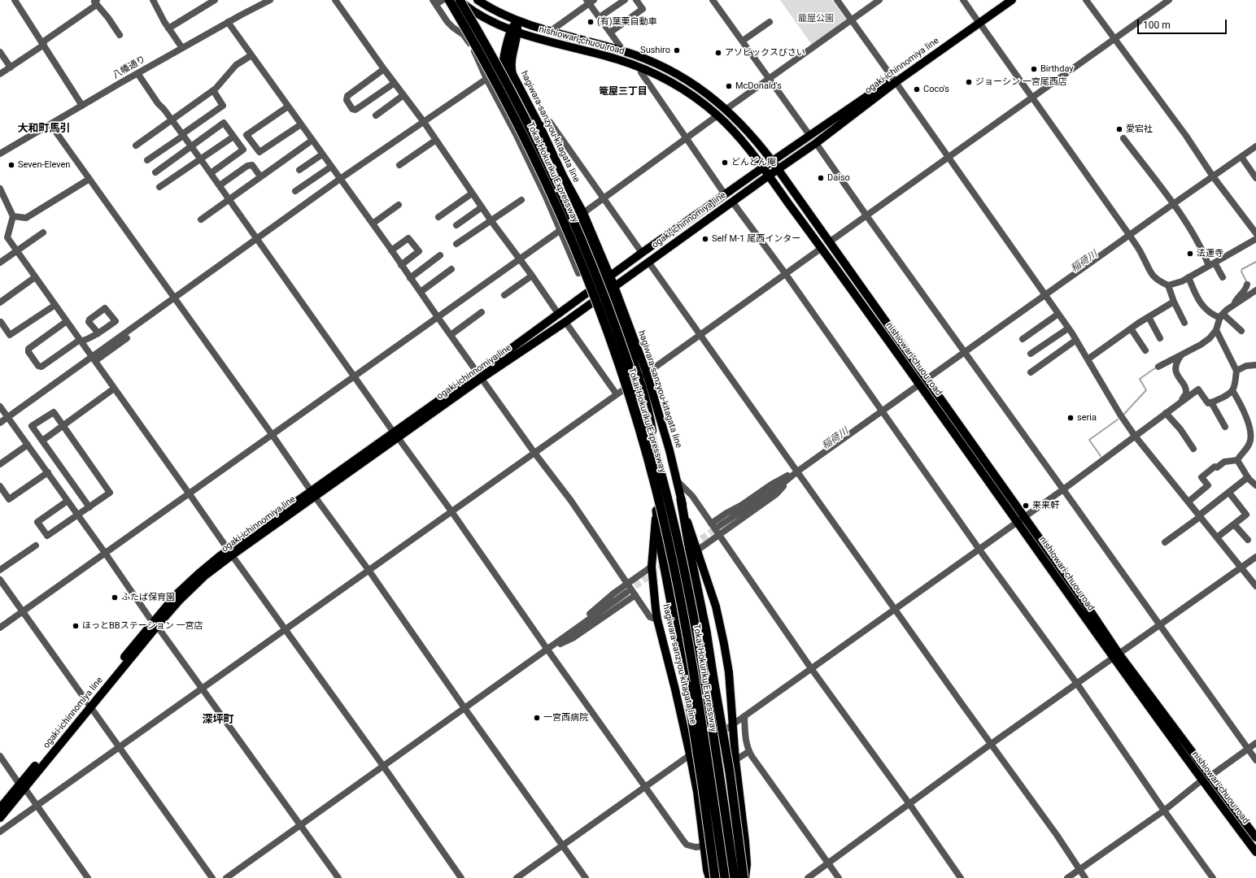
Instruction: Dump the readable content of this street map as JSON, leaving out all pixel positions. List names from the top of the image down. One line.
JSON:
{"streets":{"highway":["Tokai-Hokuriku Expressway"],"main road":["nishiowari-chuou road","ogaki-ichinnomiya line","hagiwara-sanzyou-kitagata line"],"street":["八幡通り"]},"crossings":[["nishiowari-chuou road","ogaki-ichinnomiya line"],["nishiowari-chuou road","hagiwara-sanzyou-kitagata line"],["nishiowari-chuou road","Tokai-Hokuriku Expressway"],["ogaki-ichinnomiya line","hagiwara-sanzyou-kitagata line"]],"districts":["篭屋三丁目","大和町馬引","深坪町"],"water":["稲荷川"],"parks":["籠屋公園"],"places":["(有)葉栗自動車","Sushiro","アソビックスびさい","Birthday","ジョーシン 一宮尾西店","McDonald's","Coco's","愛宕社","どんどん庵","Seven-Eleven","Daiso","Self M-1 尾西インター","法運寺","seria","来来軒","ふたば保育園","ほっとBBステーション 一宮店","一宮西病院"],"scale_bar":"100 m"}
